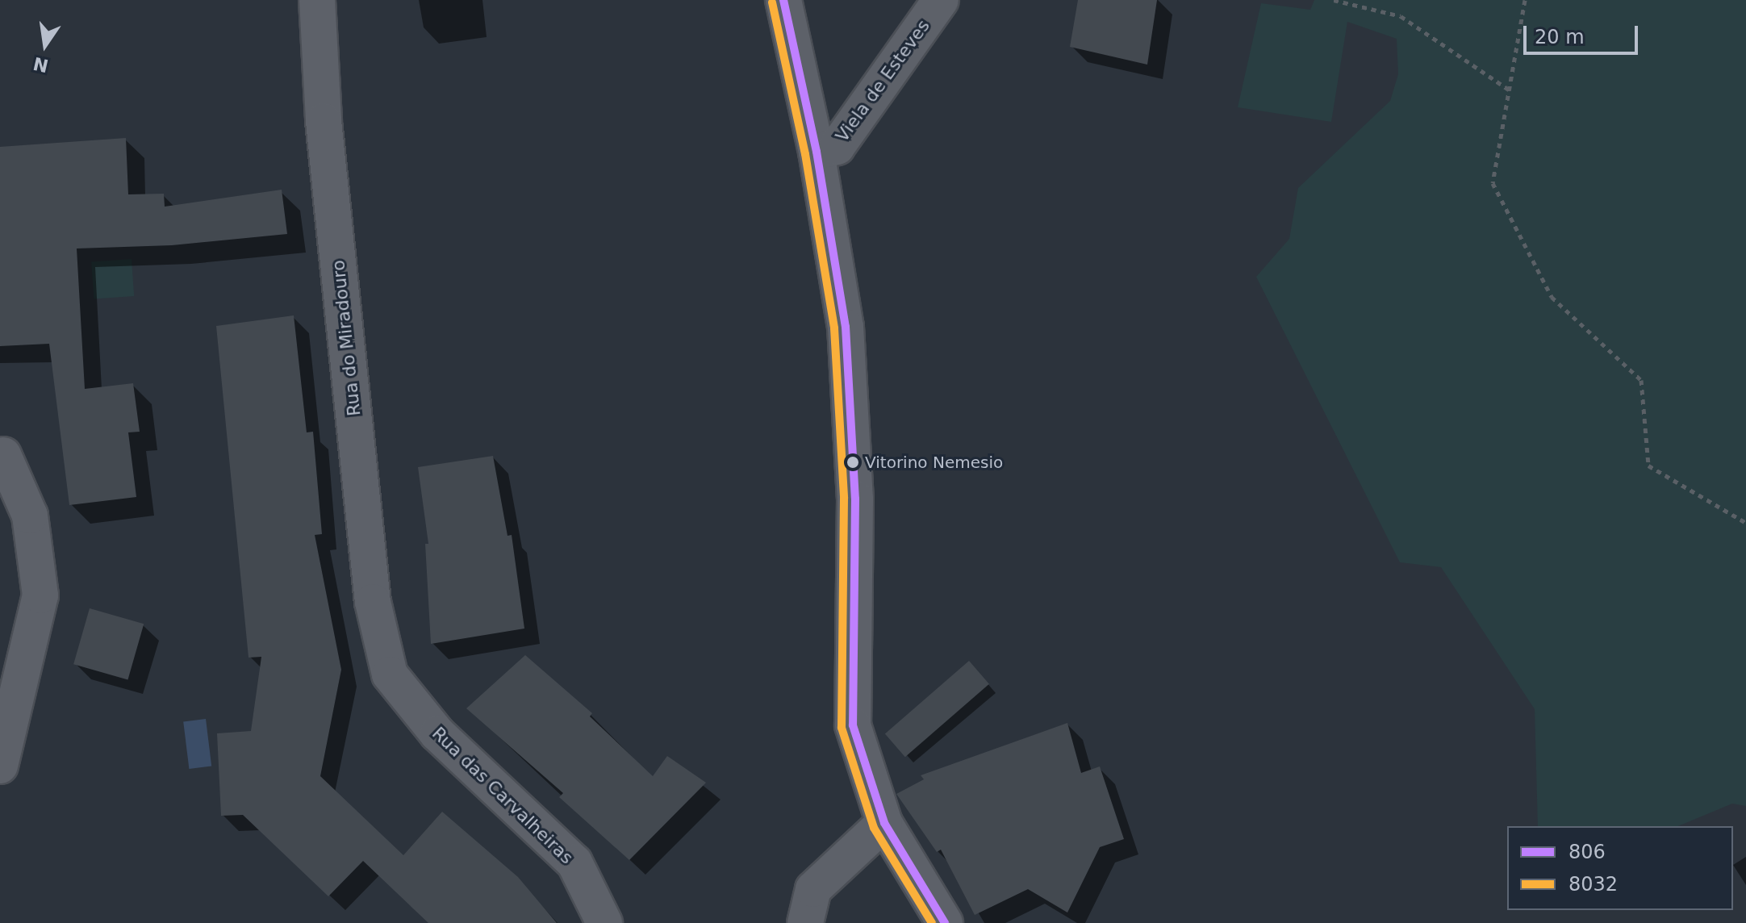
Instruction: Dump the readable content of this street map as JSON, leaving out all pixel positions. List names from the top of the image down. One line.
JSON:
{"streets":{"street":["Viela de Esteves","Rua do Miradouro","Rua das Carvalheiras"]},"crossings":[["Rua do Miradouro","Rua das Carvalheiras"]],"places":["Vitorino Nemesio"],"lines":["transit line 806","transit line 8032"],"legend":["806","8032"],"scale_bar":"20 m","north":"bottom"}
